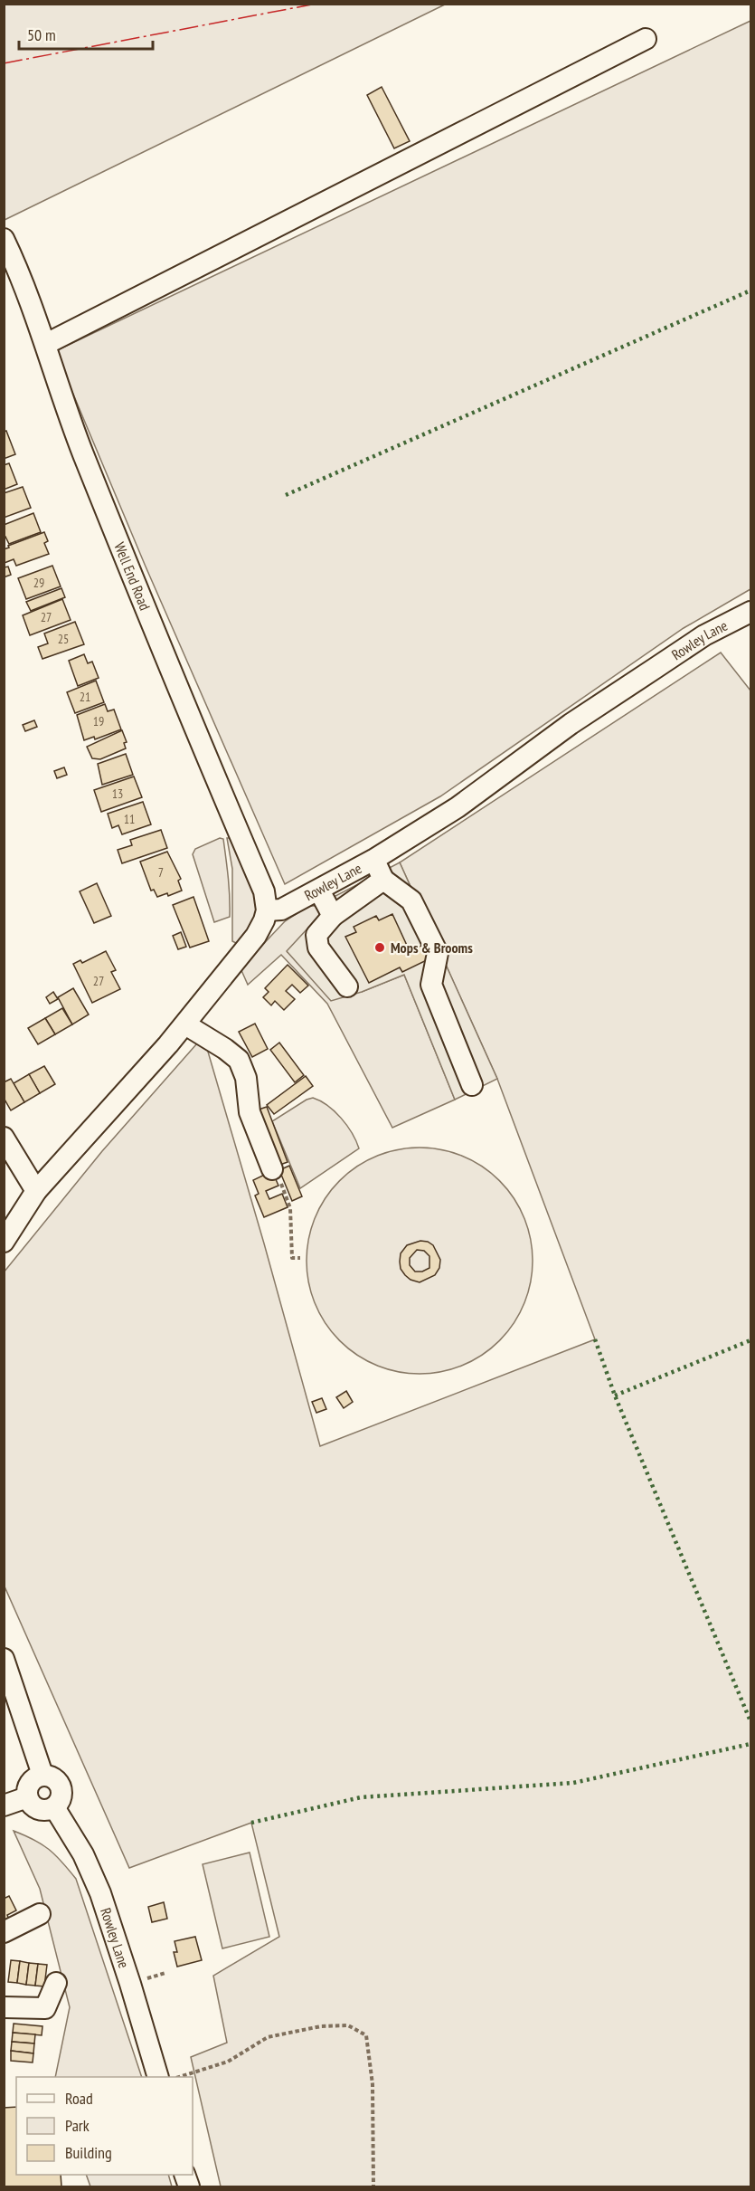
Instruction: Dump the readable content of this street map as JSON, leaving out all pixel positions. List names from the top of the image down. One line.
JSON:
{"streets":{"street":["Well End Road","Rowley Lane"]},"crossings":[["Well End Road","Rowley Lane"]],"places":["Mops & Brooms"],"house_numbers":["29","27","25","21","19","13","11","7","27"],"legend":["Road","Park","Building"],"scale_bar":"50 m"}
